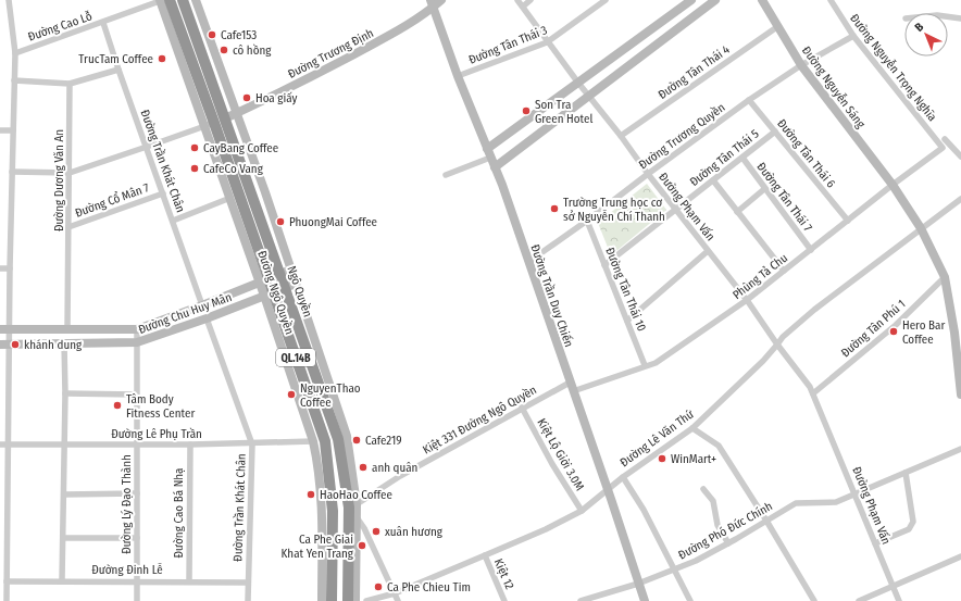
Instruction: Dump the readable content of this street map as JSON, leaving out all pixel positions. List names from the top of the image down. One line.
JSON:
{"streets":{"highway":["Ngô Quyền","QL.14B"],"street":["Đường Cao Lỗ","Đường Tân Thái 3","Đường Trương Định","Đường Nguyễn Trọng Nghĩa","Đường Tân Thái 4","Đường Nguyễn Sáng","Đường Trương Quyền","Đường Tân Thái 6","Đường Tân Thái 5","Đường Trần Khát Chân","Đường Dương Văn An","Đường Tân Thái 7","Đường Cổ Mân 7","Đường Phạm Vấn","Phùng Tả Chu","Đường Tân Thái 10","Đường Ngô Quyền","Đường Trần Duy Chiến","Đường Chu Huy Mân","Đường Tân Phú 1","Kiệt 331 Đường Ngô Quyền","Đường Lê Phụ Trần","Đường Lê Văn Thứ","Kiệt Lộ Giời 3.0M","Đường Lý Đạo Thành","Đường Cao Bá Nhạ","Đường Phó Đức Chính","Đường Đinh Lễ","Kiệt 12"]},"crossings":[["Đường Cao Lỗ","Đường Trần Khát Chân"],["Đường Cao Lỗ","Ngô Quyền"],["Đường Tân Thái 3","Đường Phạm Vấn"],["Đường Tân Thái 3","Đường Trần Duy Chiến"],["Đường Trương Định","Ngô Quyền"],["Đường Trương Định","Đường Ngô Quyền"],["Đường Trương Định","Đường Trần Duy Chiến"],["Đường Nguyễn Trọng Nghĩa","Đường Trương Quyền"],["Đường Nguyễn Trọng Nghĩa","Phùng Tả Chu"],["Đường Tân Thái 4","Đường Nguyễn Sáng"],["Đường Tân Thái 4","Đường Phạm Vấn"],["Đường Nguyễn Sáng","Đường Trương Quyền"],["Đường Nguyễn Sáng","Phùng Tả Chu"],["Đường Nguyễn Sáng","Đường Tân Phú 1"],["Đường Nguyễn Sáng","Đường Lê Văn Thứ"],["Đường Trương Quyền","Đường Tân Thái 6"],["Đường Trương Quyền","Đường Phạm Vấn"],["Đường Trương Quyền","Đường Tân Thái 10"],["Đường Trương Quyền","Đường Trần Duy Chiến"],["Đường Tân Thái 6","Đường Tân Thái 5"],["Đường Tân Thái 6","Phùng Tả Chu"],["Đường Tân Thái 5","Đường Tân Thái 7"],["Đường Tân Thái 5","Đường Phạm Vấn"],["Đường Tân Thái 5","Đường Tân Thái 10"],["Đường Trần Khát Chân","Đường Cổ Mân 7"],["Đường Trần Khát Chân","Đường Chu Huy Mân"],["Đường Trần Khát Chân","Đường Lê Phụ Trần"],["Đường Trần Khát Chân","Đường Đinh Lễ"],["Đường Dương Văn An","Đường Cổ Mân 7"],["Đường Dương Văn An","Đường Chu Huy Mân"],["Đường Tân Thái 7","Phùng Tả Chu"],["Đường Phạm Vấn","Phùng Tả Chu"],["Đường Phạm Vấn","Đường Tân Phú 1"],["Đường Phạm Vấn","Đường Lê Văn Thứ"],["Đường Phạm Vấn","Đường Phó Đức Chính"],["Phùng Tả Chu","Đường Tân Thái 10"],["Phùng Tả Chu","Đường Trần Duy Chiến"],["Ngô Quyền","Đường Ngô Quyền"],["Ngô Quyền","Đường Chu Huy Mân"],["Ngô Quyền","Kiệt 331 Đường Ngô Quyền"],["Đường Ngô Quyền","Đường Chu Huy Mân"],["Đường Ngô Quyền","Đường Lê Phụ Trần"],["Đường Trần Duy Chiến","Kiệt 331 Đường Ngô Quyền"],["Đường Trần Duy Chiến","Đường Lê Văn Thứ"],["Đường Trần Duy Chiến","Đường Phó Đức Chính"],["Đường Chu Huy Mân","Đường Lý Đạo Thành"],["Kiệt 331 Đường Ngô Quyền","Kiệt Lộ Giời 3.0M"],["Đường Lê Phụ Trần","Đường Lý Đạo Thành"],["Đường Lê Phụ Trần","Đường Cao Bá Nhạ"],["Đường Lê Văn Thứ","Kiệt Lộ Giời 3.0M"],["Đường Lê Văn Thứ","Kiệt 12"],["Đường Lý Đạo Thành","Đường Đinh Lễ"],["Đường Cao Bá Nhạ","Đường Đinh Lễ"]],"places":["Cafe153","cô hồng","TrucTam Coffee","Hoa giấy","Son Tra Green Hotel","CayBang Coffee","CafeCo Vang","Trường Trung học cơ sở Nguyễn Chí Thanh","PhuongMai Coffee","Hero Bar Coffee","khánh dung","NguyenThao Coffee","Tâm Body Fitness Center","Cafe219","WinMart+","anh quân","HaoHao Coffee","xuân hương","Ca Phe Giai Khat Yen Trang","Ca Phe Chieu Tim"],"north":"top left"}
